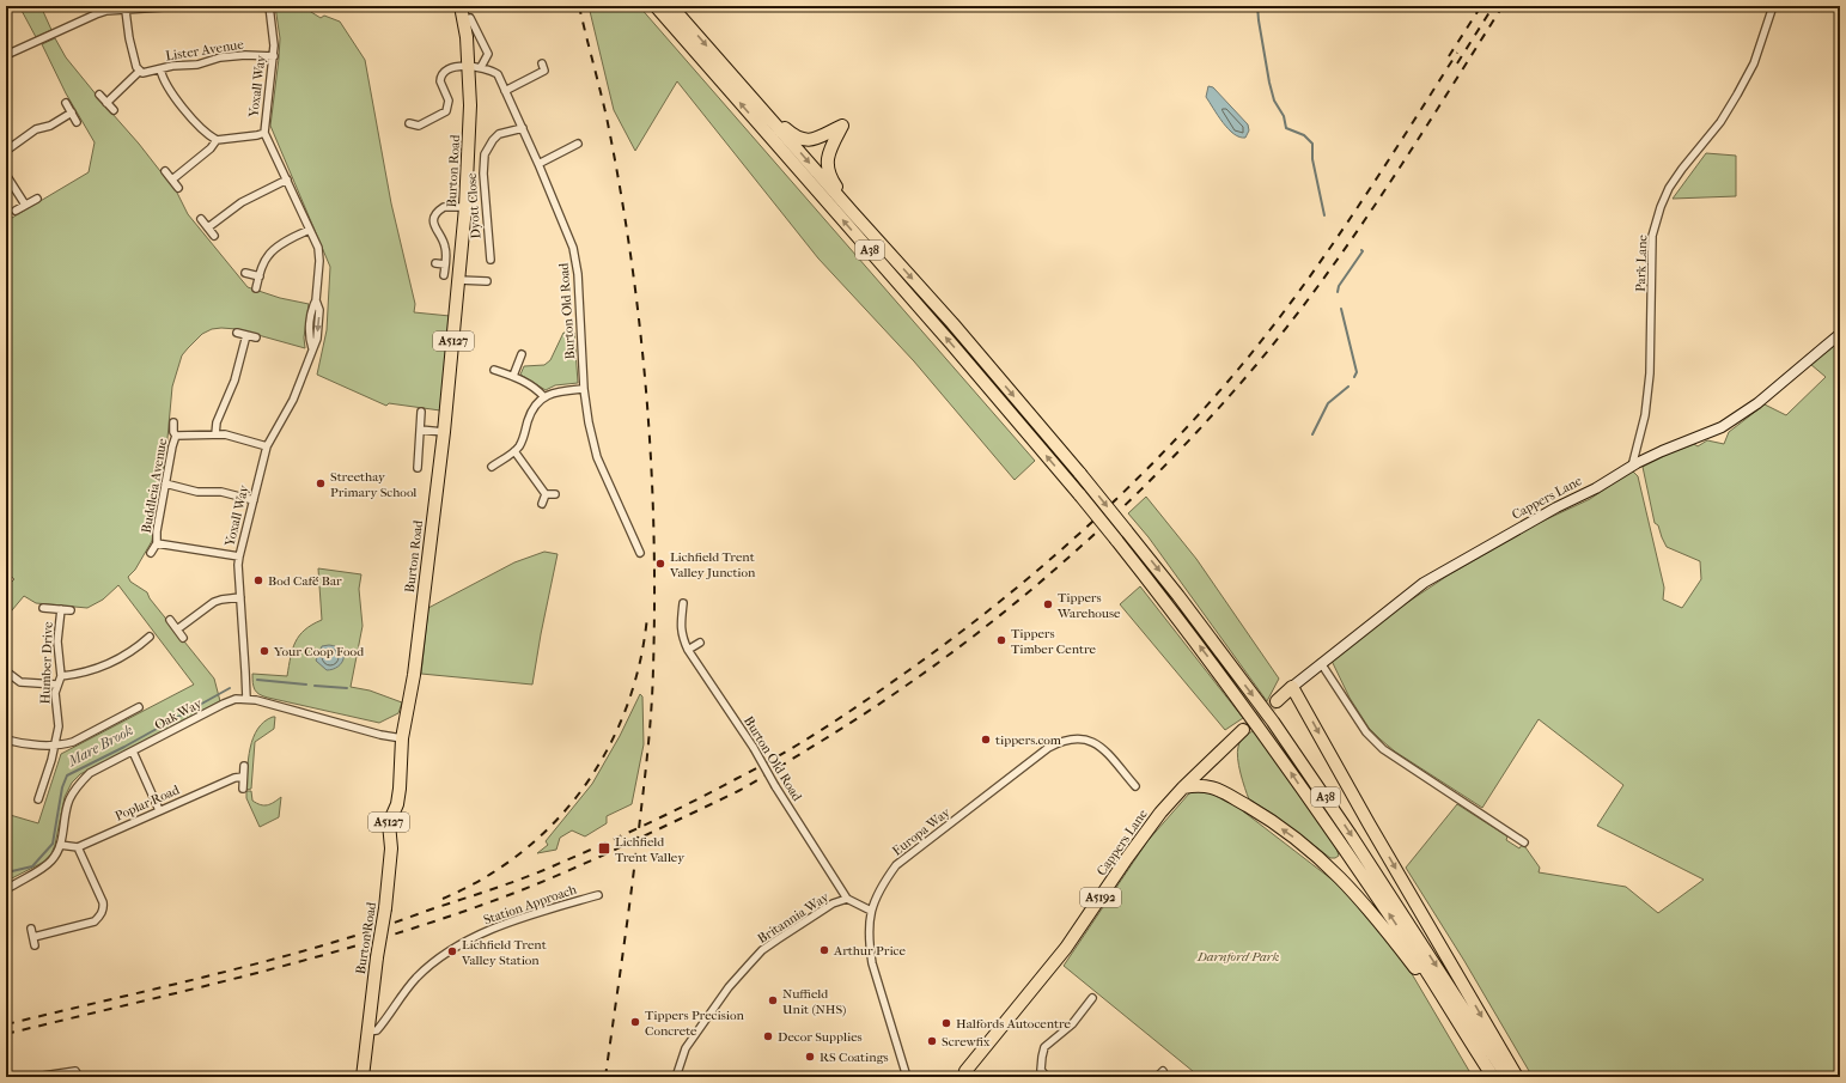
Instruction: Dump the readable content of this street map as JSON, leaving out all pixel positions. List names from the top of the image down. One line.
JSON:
{"streets":{"highway":["Burton Road","A38","A5127","Cappers Lane","A5192"],"street":["Lister Avenue","Yoxall Way","Dyott Close","Park Lane","Burton Old Road","Buddleia Avenue","Humber Drive","Oak Way","Poplar Road","Europa Way","Station Approach","Britannia Way"]},"crossings":[["Lister Avenue","Yoxall Way"],["Yoxall Way","Oak Way"],["Burton Road","Oak Way"],["Burton Road","Station Approach"],["Dyott Close","Burton Old Road"],["Park Lane","Cappers Lane"],["Burton Old Road","Britannia Way"]],"water":["Mare Brook"],"parks":["Darnford Park"],"places":{"other":["Streethay Primary School","Lichfield Trent Valley Junction","Bod Café Bar","Tippers Warehouse","Tippers Timber Centre","Your Coop Food","tippers.com","Arthur Price","Lichfield Trent Valley Station","Nuffield Unit (NHS)","Tippers Precision Concrete","Halfords Autocentre","Decor Supplies","Screwfix","RS Coatings"],"transit":["Lichfield Trent Valley"]}}
